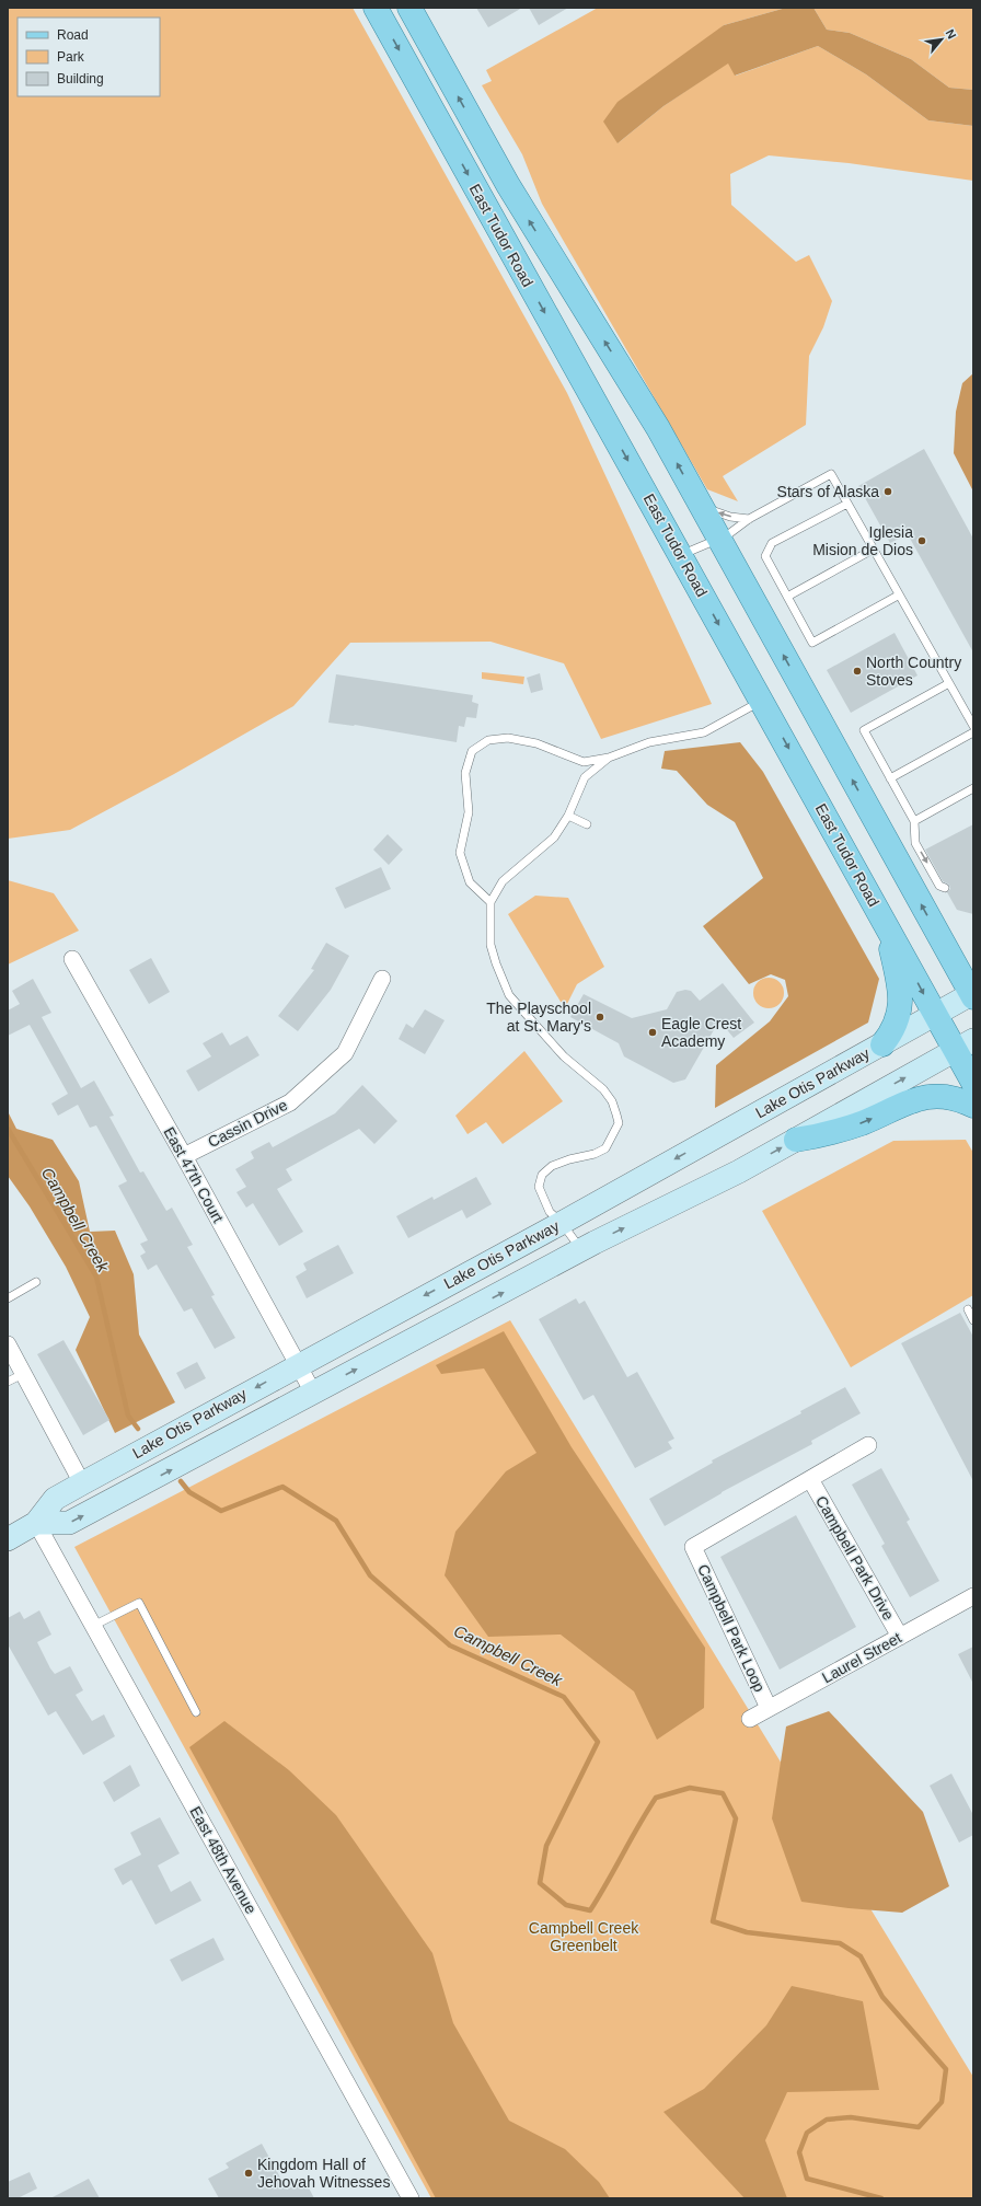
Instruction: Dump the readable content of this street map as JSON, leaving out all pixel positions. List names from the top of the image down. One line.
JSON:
{"streets":{"main road":["East Tudor Road","Lake Otis Parkway"],"street":["Cassin Drive","East 47th Court","Campbell Park Drive","Campbell Park Loop","Laurel Street","East 48th Avenue"]},"crossings":[["East Tudor Road","Lake Otis Parkway"],["Lake Otis Parkway","East 47th Court"],["Lake Otis Parkway","East 48th Avenue"],["Cassin Drive","East 47th Court"],["Campbell Park Drive","Campbell Park Loop"],["Campbell Park Drive","Laurel Street"],["Campbell Park Loop","Laurel Street"]],"water":["Campbell Creek"],"parks":["Campbell Creek Greenbelt"],"places":["Stars of Alaska","Iglesia Mision de Dios","North Country Stoves","The Playschool at St. Mary's","Eagle Crest Academy","Kingdom Hall of Jehovah Witnesses"],"legend":["Road","Park","Building"],"north":"top right"}
